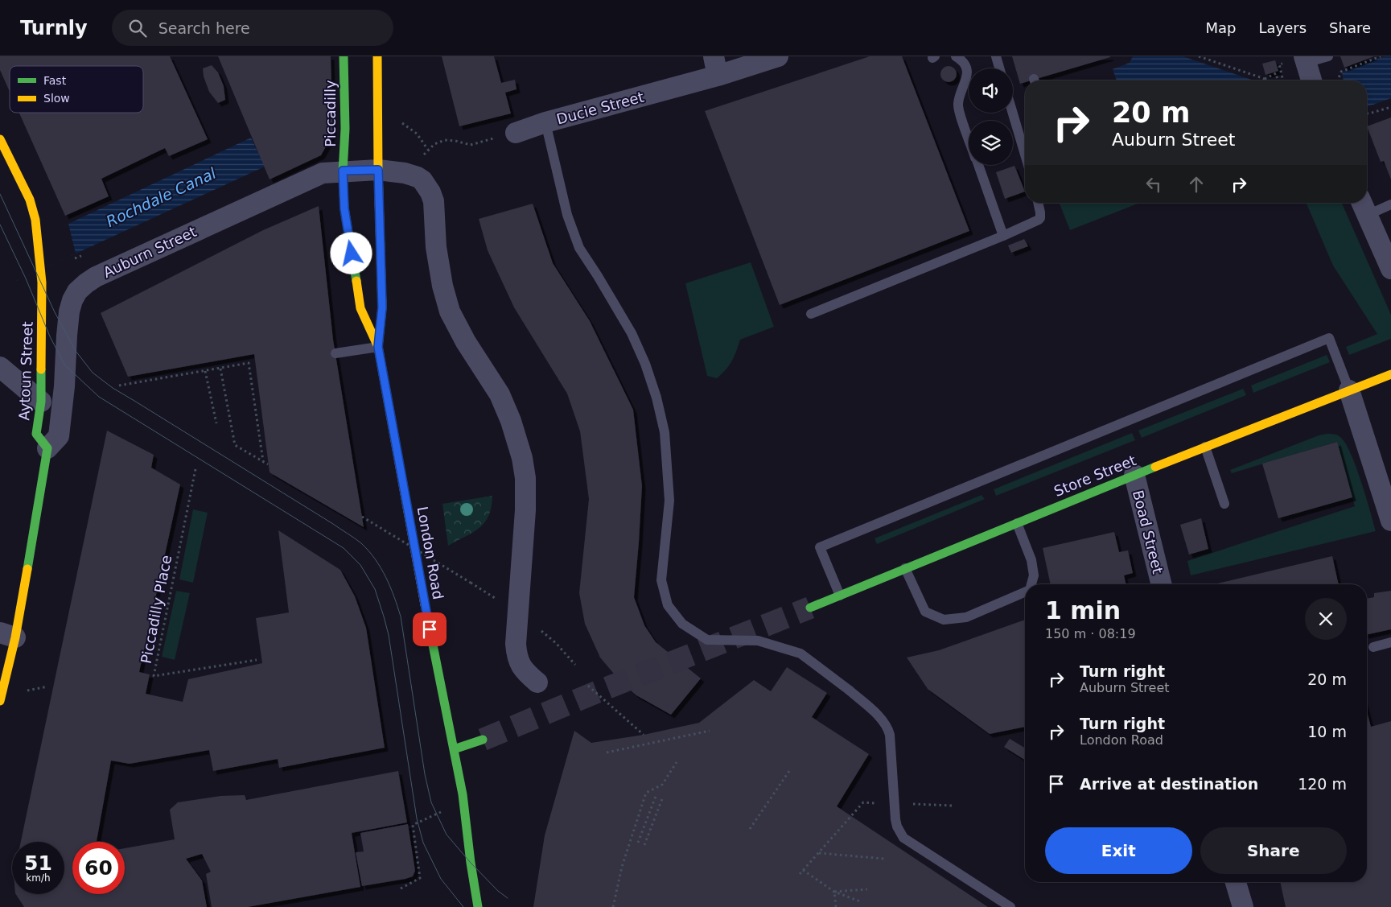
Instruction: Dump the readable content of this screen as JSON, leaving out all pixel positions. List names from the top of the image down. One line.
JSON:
{"streets":{"main road":["Piccadilly","Aytoun Street","Store Street","London Road"],"street":["Ducie Street","Auburn Street","Boad Street"],"path":["Piccadilly Place"]},"crossings":[["Piccadilly","Auburn Street"],["Piccadilly","London Road"],["Auburn Street","Aytoun Street"],["Auburn Street","London Road"],["Store Street","Boad Street"]],"water":["Rochdale Canal"],"legend":["Fast","Slow"],"page":{"header":"Turnly","search":"Search here","nav":["Map","Layers","Share"],"turn":["20 m","Auburn Street"],"heading":["1 min","150 m · 08:19"],"list":[{"name":"Turn right","note":"Auburn Street","value":"20 m"},{"name":"Turn right","note":"London Road","value":"10 m"},{"name":"Arrive at destination","value":"120 m"}],"buttons":["Exit","Share"],"speed":"51 km/h","limit":"60"}}
